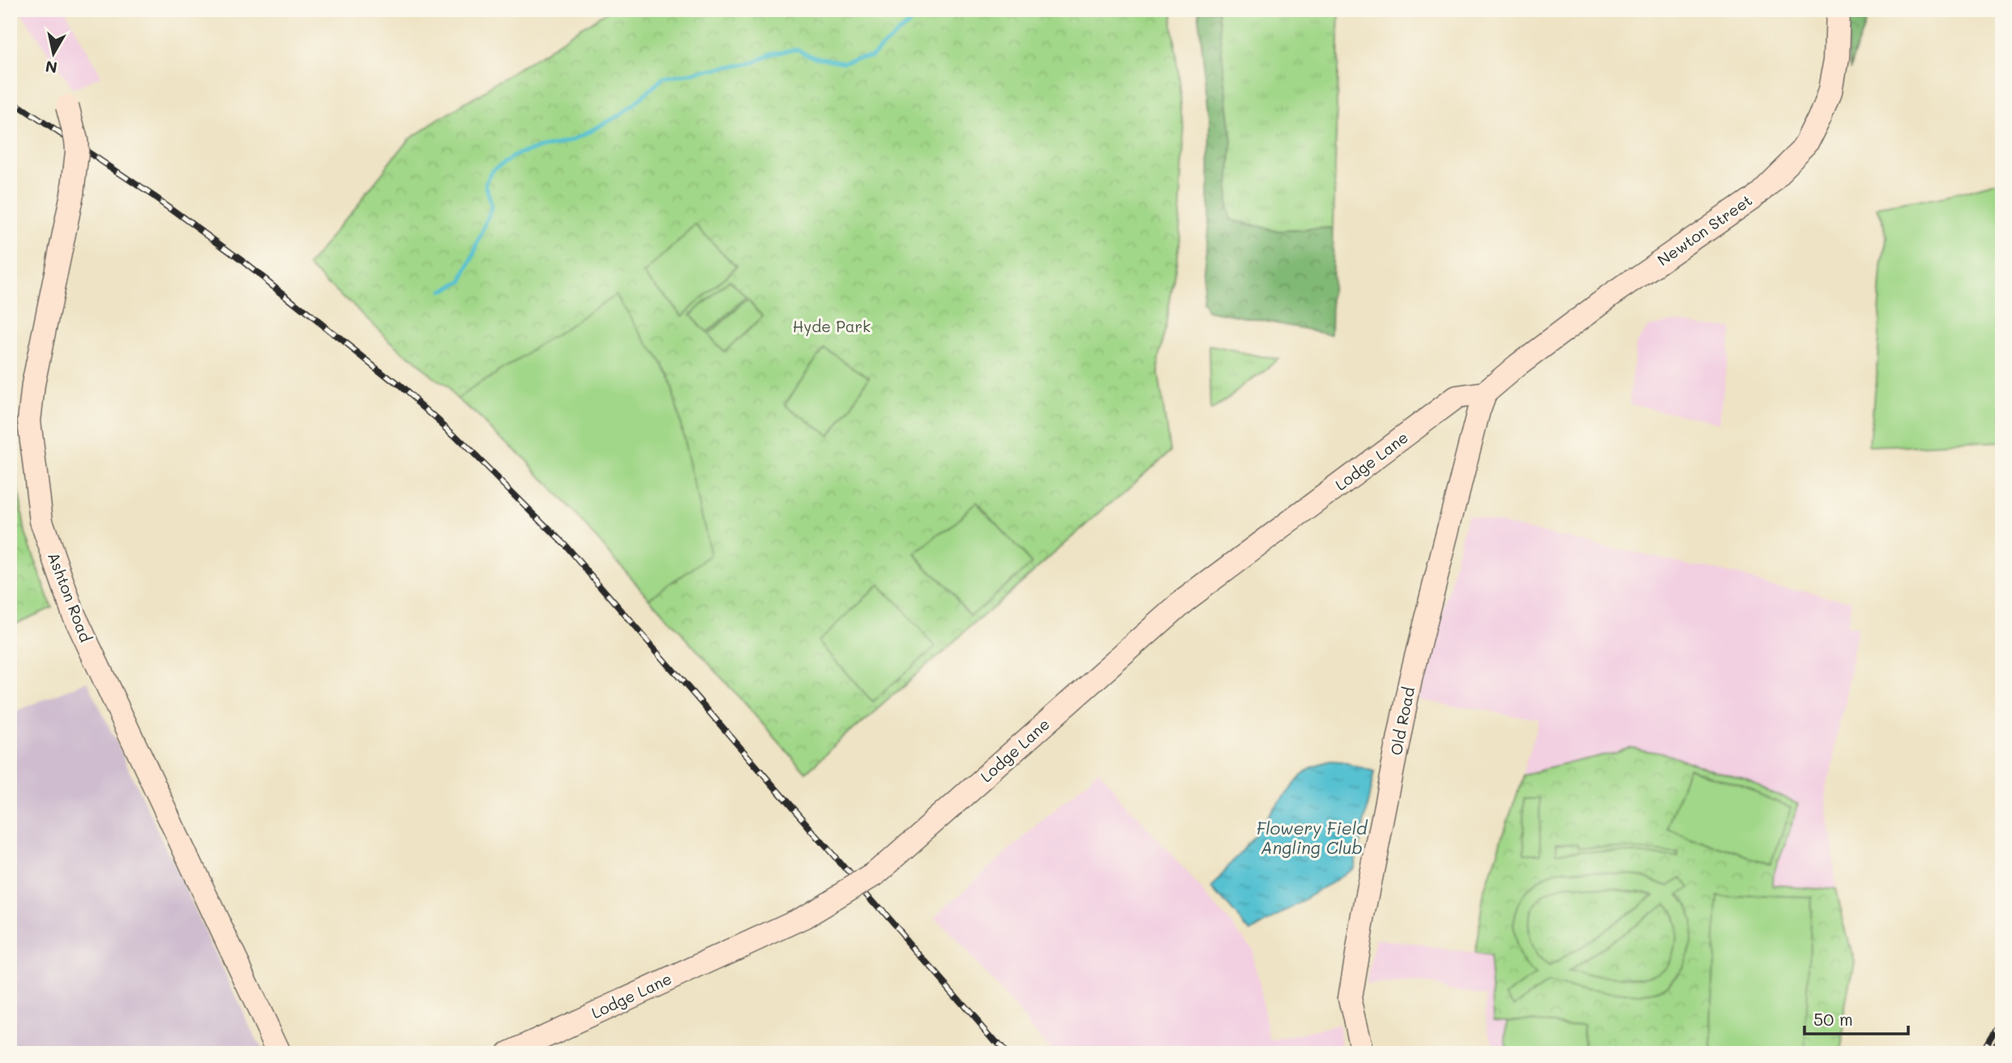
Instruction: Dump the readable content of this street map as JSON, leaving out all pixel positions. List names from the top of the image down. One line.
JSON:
{"streets":{"street":["Newton Street","Lodge Lane","Ashton Road","Old Road"]},"crossings":[["Newton Street","Lodge Lane"],["Newton Street","Old Road"],["Lodge Lane","Old Road"]],"water":["Flowery Field Angling Club"],"parks":["Hyde Park"],"scale_bar":"50 m","north":"bottom"}
